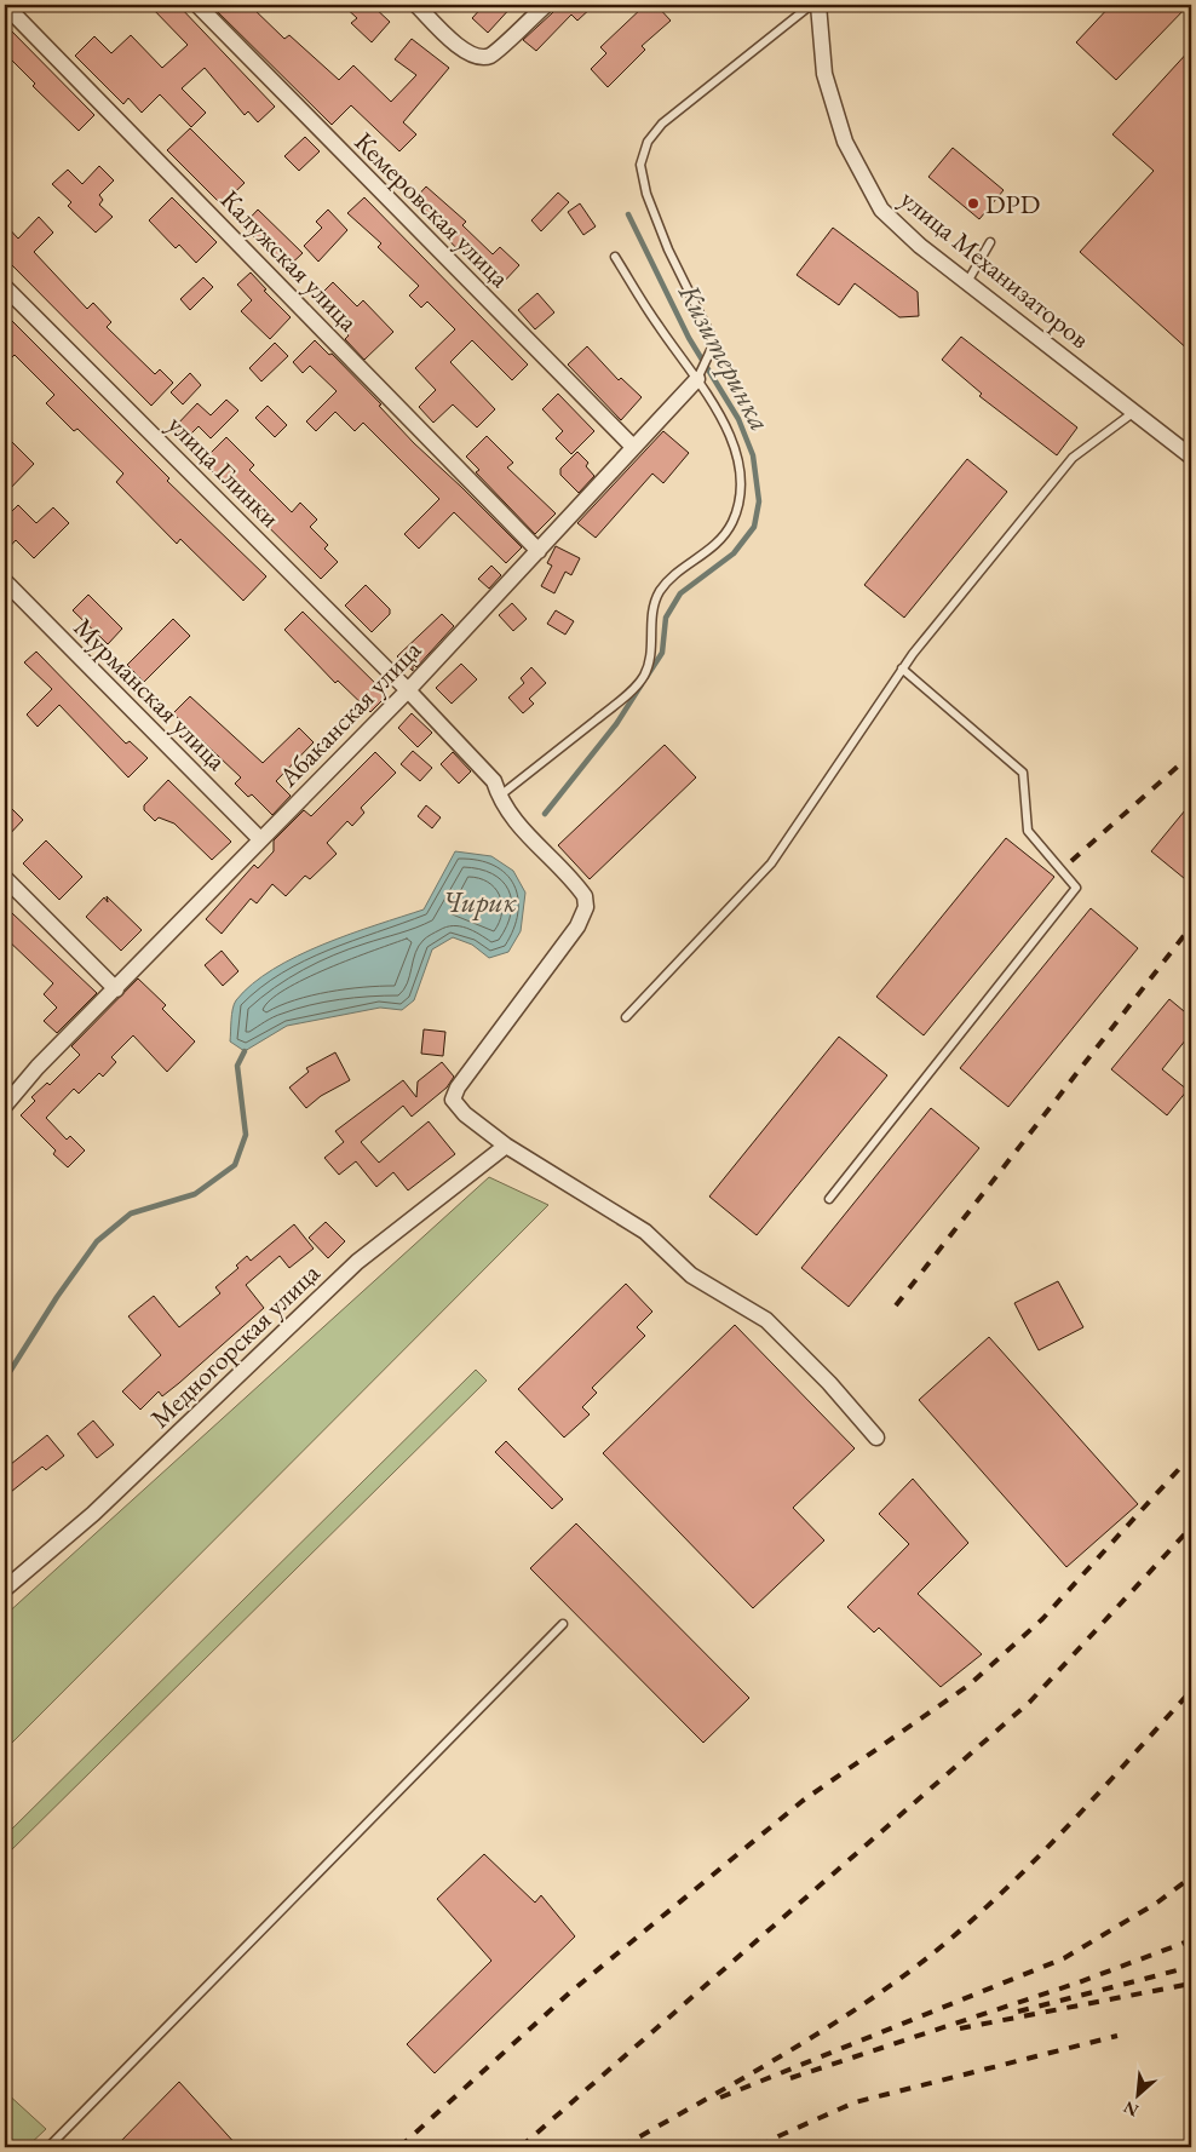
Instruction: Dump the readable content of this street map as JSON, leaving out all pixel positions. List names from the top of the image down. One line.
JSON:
{"streets":{"street":["Кемеровская улица","Калужская улица","улица Механизаторов","улица Глинки","Мурманская улица","Абаканская улица","Медногорская улица"]},"crossings":[["Кемеровская улица","Абаканская улица"],["Калужская улица","Абаканская улица"],["улица Глинки","Абаканская улица"],["улица Глинки","Медногорская улица"],["Мурманская улица","Абаканская улица"]],"water":["Кизитеринка","Чирик"],"places":["DPD"],"north":"bottom left"}
